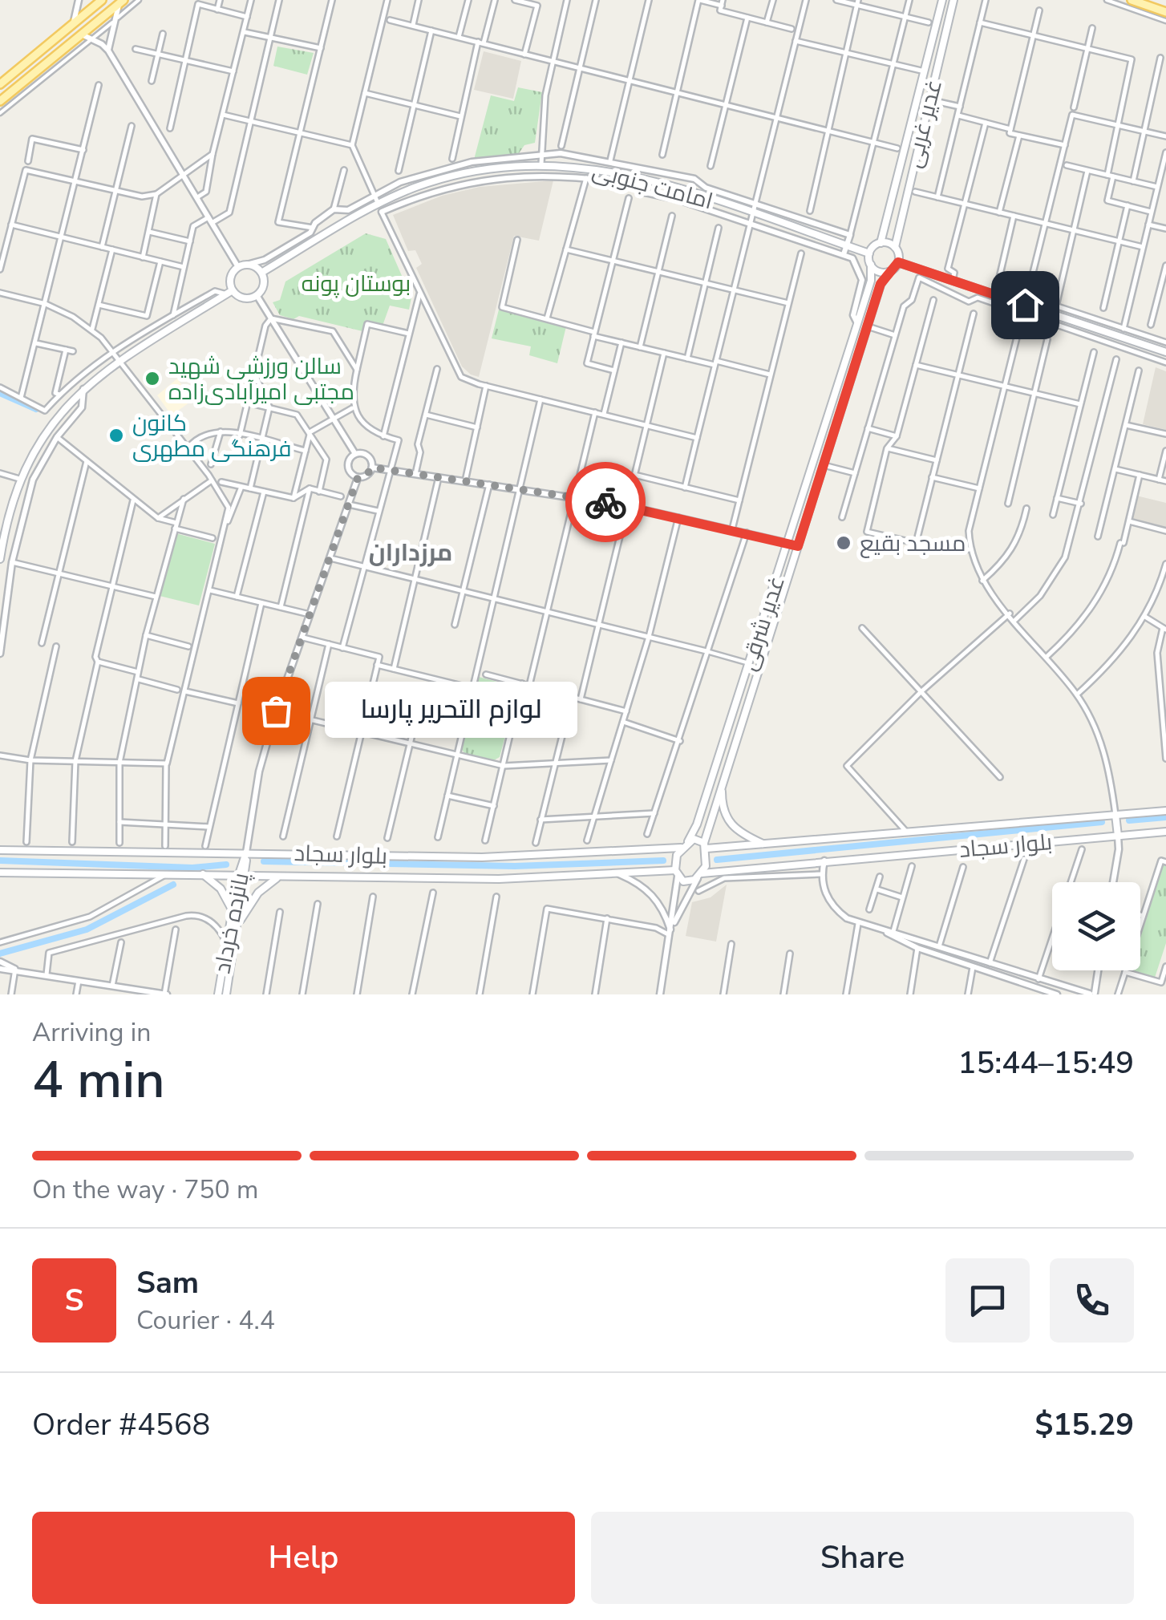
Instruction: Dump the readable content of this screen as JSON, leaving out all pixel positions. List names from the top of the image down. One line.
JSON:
{"streets":{"main road":["غدیر غربی","امامت جنوبی","غدیر شرقی","بلوار سجاد","پانزده خرداد"]},"crossings":[["غدیر غربی","امامت جنوبی"],["غدیر غربی","غدیر شرقی"],["امامت جنوبی","غدیر شرقی"],["غدیر شرقی","بلوار سجاد"],["بلوار سجاد","پانزده خرداد"]],"districts":["مرزداران"],"parks":["بوستان پونه"],"places":["سالن ورزشی شهید مجتبی امیرآبادی‌زاده","کانون فرهنگی مطهری","مسجد بقیع","لوازم التحریر پارسا"],"page":{"bubble":"لوازم التحریر پارسا","heading":["4 min","Arriving in","15:44–15:49"],"panel":["Sam","Courier · 4.4","Order #4568","$15.29"],"bar":"On the way · 750 m","round":"S","buttons":["Help","Share"]}}
